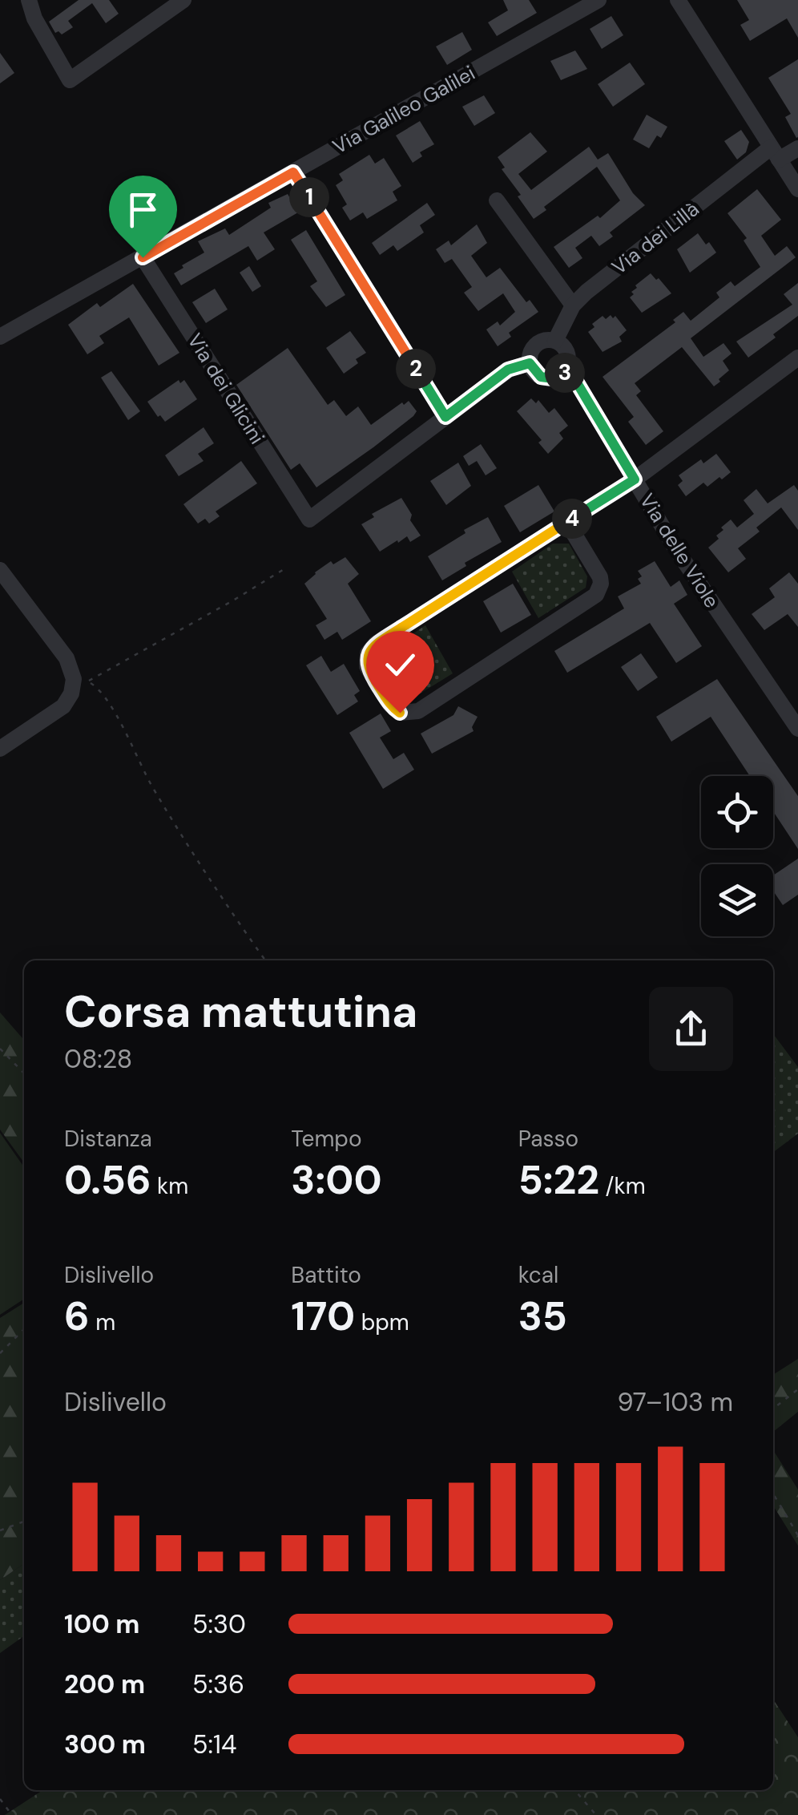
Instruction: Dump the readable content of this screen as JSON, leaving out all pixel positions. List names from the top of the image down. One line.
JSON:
{"streets":{"street":["Via Galileo Galilei","Via dei Lillà","Via dei Glicini","Via delle Viole"]},"crossings":[["Via Galileo Galilei","Via dei Glicini"],["Via dei Lillà","Via delle Viole"]],"page":{"pins":["1","2","3","4"],"heading":["Corsa mattutina","08:28"],"stats":[["Distanza","0.56 km"],["Tempo","3:00"],["Passo","5:22 /km"],["Dislivello","6 m"],["Battito","170 bpm"],["kcal","35"]],"chart":["Dislivello","97–103 m"],"list":[{"name":"100 m","note":"5:30"},{"name":"200 m","note":"5:36"},{"name":"300 m","note":"5:14"}]}}
